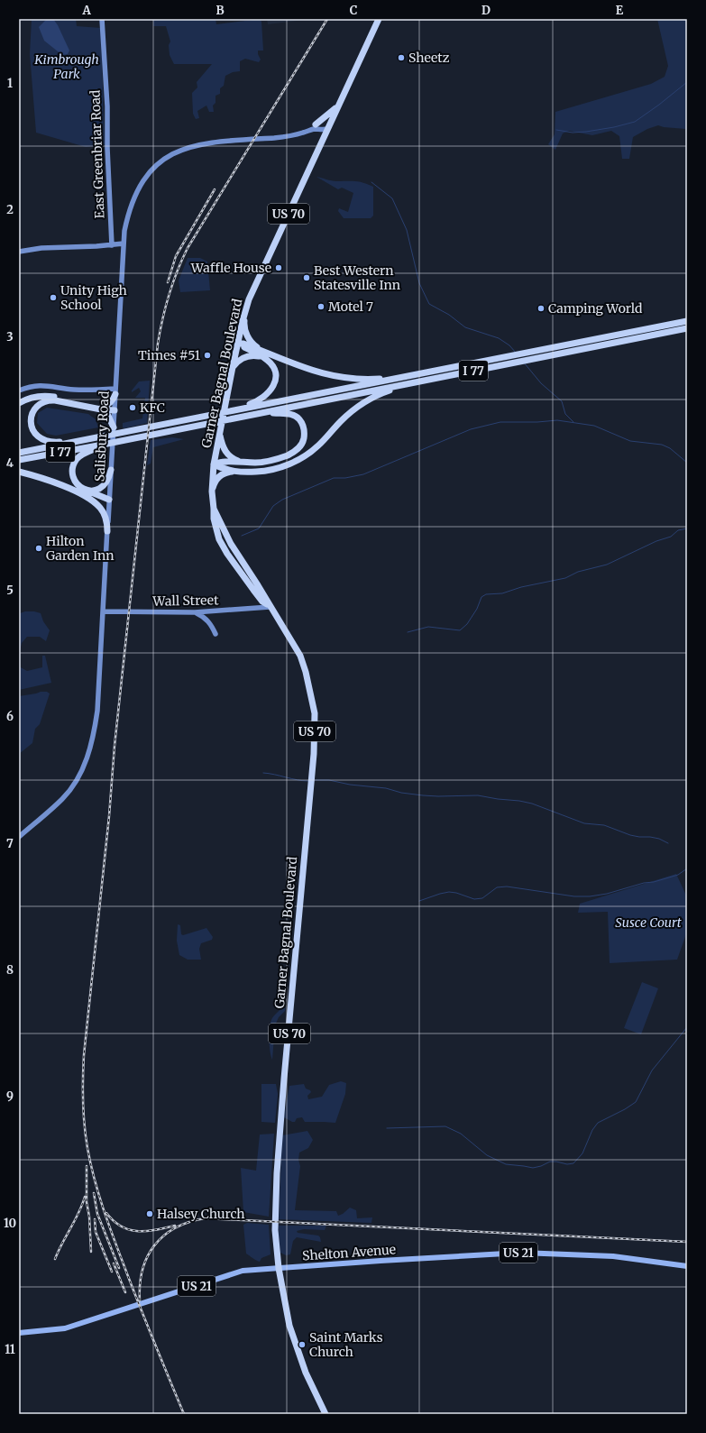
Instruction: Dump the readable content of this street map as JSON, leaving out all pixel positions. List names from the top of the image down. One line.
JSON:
{"streets":{"highway":["US 70","I 77","Garner Bagnal Boulevard"],"main road":["Shelton Avenue","US 21"],"street":["East Greenbriar Road","Salisbury Road","Wall Street"]},"crossings":[["US 70","Garner Bagnal Boulevard"],["US 70","Salisbury Road"],["Garner Bagnal Boulevard","Salisbury Road"],["Garner Bagnal Boulevard","Wall Street"],["Garner Bagnal Boulevard","Shelton Avenue"],["Salisbury Road","Wall Street"]],"parks":["Kimbrough Park","Susce Court"],"places":["Sheetz","Waffle House","Best Western Statesville Inn","Unity High School","Motel 7","Camping World","Times #51","KFC","Hilton Garden Inn","Halsey Church","Saint Marks Church"],"grid":{"columns":["A","B","C","D","E"],"rows":["1","2","3","4","5","6","7","8","9","10","11"]}}
